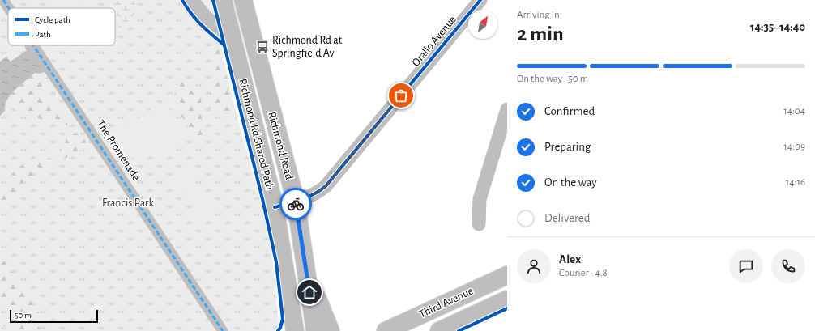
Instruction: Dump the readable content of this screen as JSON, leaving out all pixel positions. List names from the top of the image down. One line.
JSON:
{"streets":{"main road":["Richmond Road","Third Avenue"],"street":["Orallo Avenue","The Promenade"],"cycle path":["Richmond Rd Shared Path"]},"crossings":[["Orallo Avenue","Richmond Road"]],"parks":["Francis Park"],"places":{"bus stop":["Richmond Rd at Springfield Av"]},"legend":["Cycle path","Path"],"scale_bar":"50 m","north":"top right","page":{"heading":["2 min","Arriving in","14:35–14:40"],"panel":["Alex","Courier · 4.8"],"bar":"On the way · 50 m","list":[["Confirmed","14:04"],["Preparing","14:09"],["On the way","14:16"],"Delivered"],"scale":"50 m"}}
